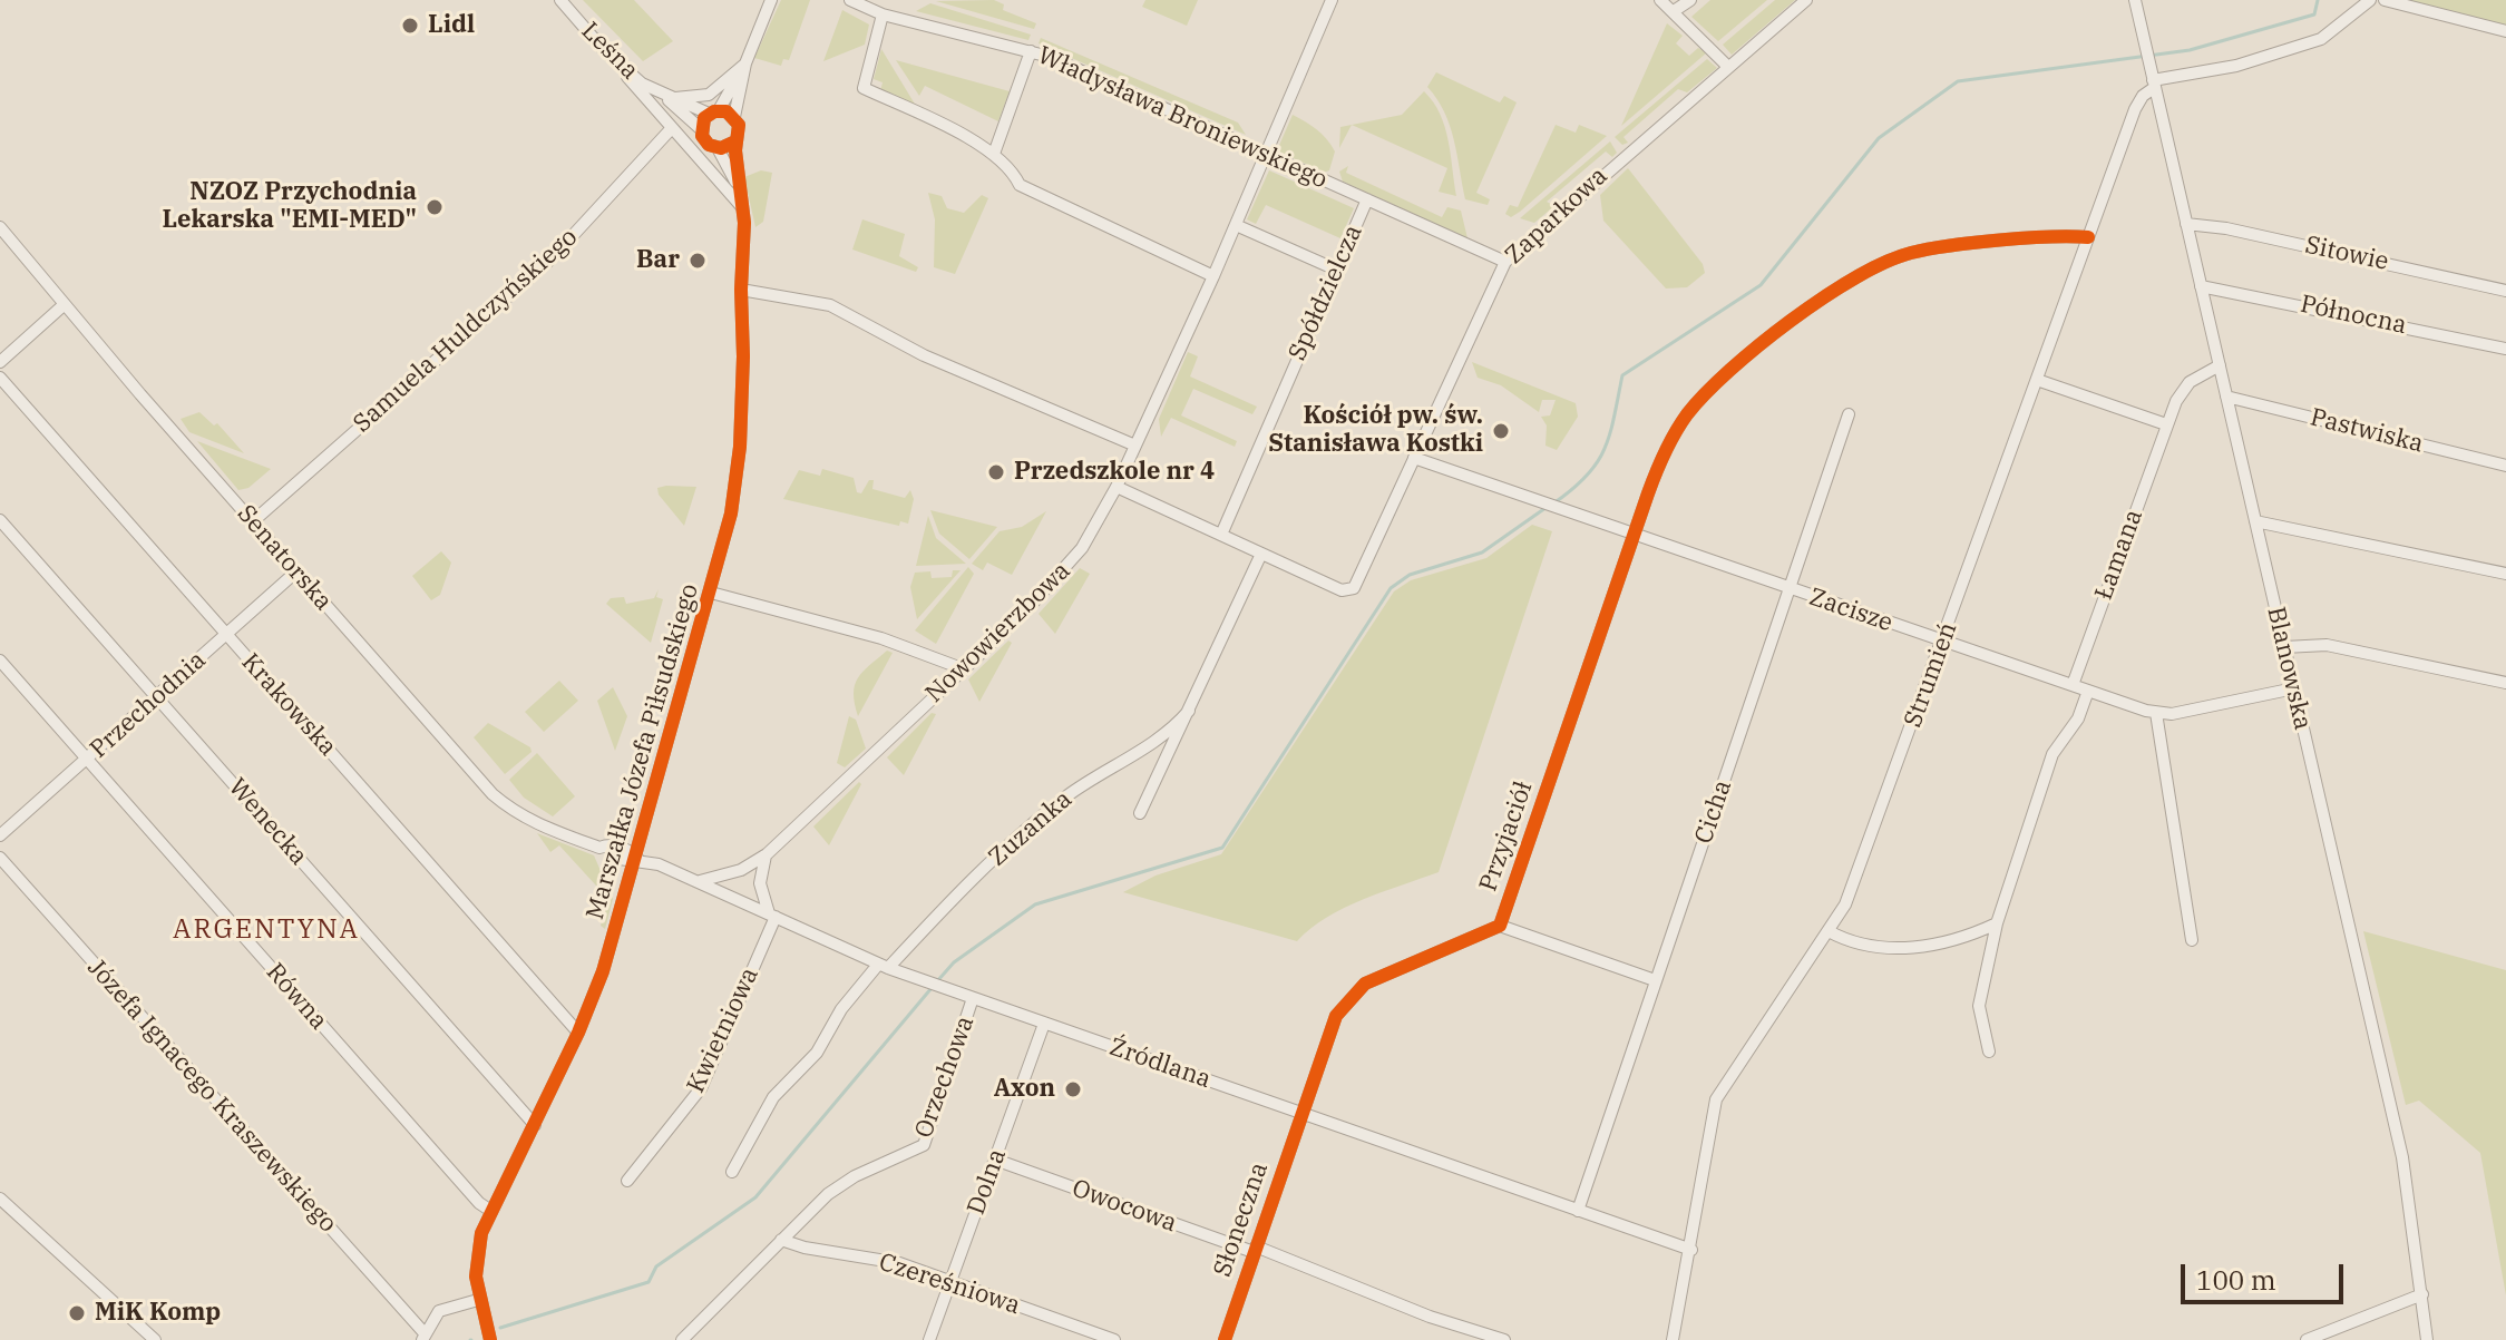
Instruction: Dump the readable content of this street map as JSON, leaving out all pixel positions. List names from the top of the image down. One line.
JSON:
{"streets":{"street":["Leśna","Władysława Broniewskiego","Zaparkowa","Sitowie","Spółdzielcza","Północna","Samuela Huldczyńskiego","Pastwiska","Łamana","Senatorska","Zacisze","Nowowierzbowa","Blanowska","Strumień","Przechodnia","Krakowska","Marszałka Józefa Piłsudskiego","Cicha","Wenecka","Zuzanka","Przyjaciół","Równa","Kwietniowa","Źródlana","Orzechowa","Józefa Ignacego Kraszewskiego","Dolna","Owocowa","Słoneczna","Czereśniowa"]},"crossings":[["Władysława Broniewskiego","Zaparkowa"],["Władysława Broniewskiego","Spółdzielcza"],["Władysława Broniewskiego","Nowowierzbowa"],["Zaparkowa","Zacisze"],["Sitowie","Blanowska"],["Północna","Blanowska"],["Samuela Huldczyńskiego","Senatorska"],["Pastwiska","Blanowska"],["Łamana","Zacisze"],["Łamana","Blanowska"],["Senatorska","Przechodnia"],["Senatorska","Marszałka Józefa Piłsudskiego"],["Senatorska","Źródlana"],["Zacisze","Blanowska"],["Zacisze","Strumień"],["Zacisze","Cicha"],["Zacisze","Przyjaciół"],["Nowowierzbowa","Źródlana"],["Blanowska","Strumień"],["Strumień","Przyjaciół"],["Strumień","Źródlana"],["Przechodnia","Krakowska"],["Przechodnia","Wenecka"],["Przechodnia","Równa"],["Krakowska","Marszałka Józefa Piłsudskiego"],["Marszałka Józefa Piłsudskiego","Wenecka"],["Marszałka Józefa Piłsudskiego","Równa"],["Marszałka Józefa Piłsudskiego","Źródlana"],["Cicha","Przyjaciół"],["Cicha","Źródlana"],["Zuzanka","Źródlana"],["Przyjaciół","Źródlana"],["Przyjaciół","Słoneczna"],["Kwietniowa","Źródlana"],["Źródlana","Orzechowa"],["Źródlana","Dolna"],["Źródlana","Słoneczna"],["Orzechowa","Czereśniowa"],["Dolna","Owocowa"],["Dolna","Czereśniowa"],["Owocowa","Słoneczna"]],"districts":["ARGENTYNA"],"places":["Lidl","NZOZ Przychodnia Lekarska \"EMI-MED\"","Bar","Kościół pw. św. Stanisława Kostki","Przedszkole nr 4","Axon","MiK Komp"],"scale_bar":"100 m"}
